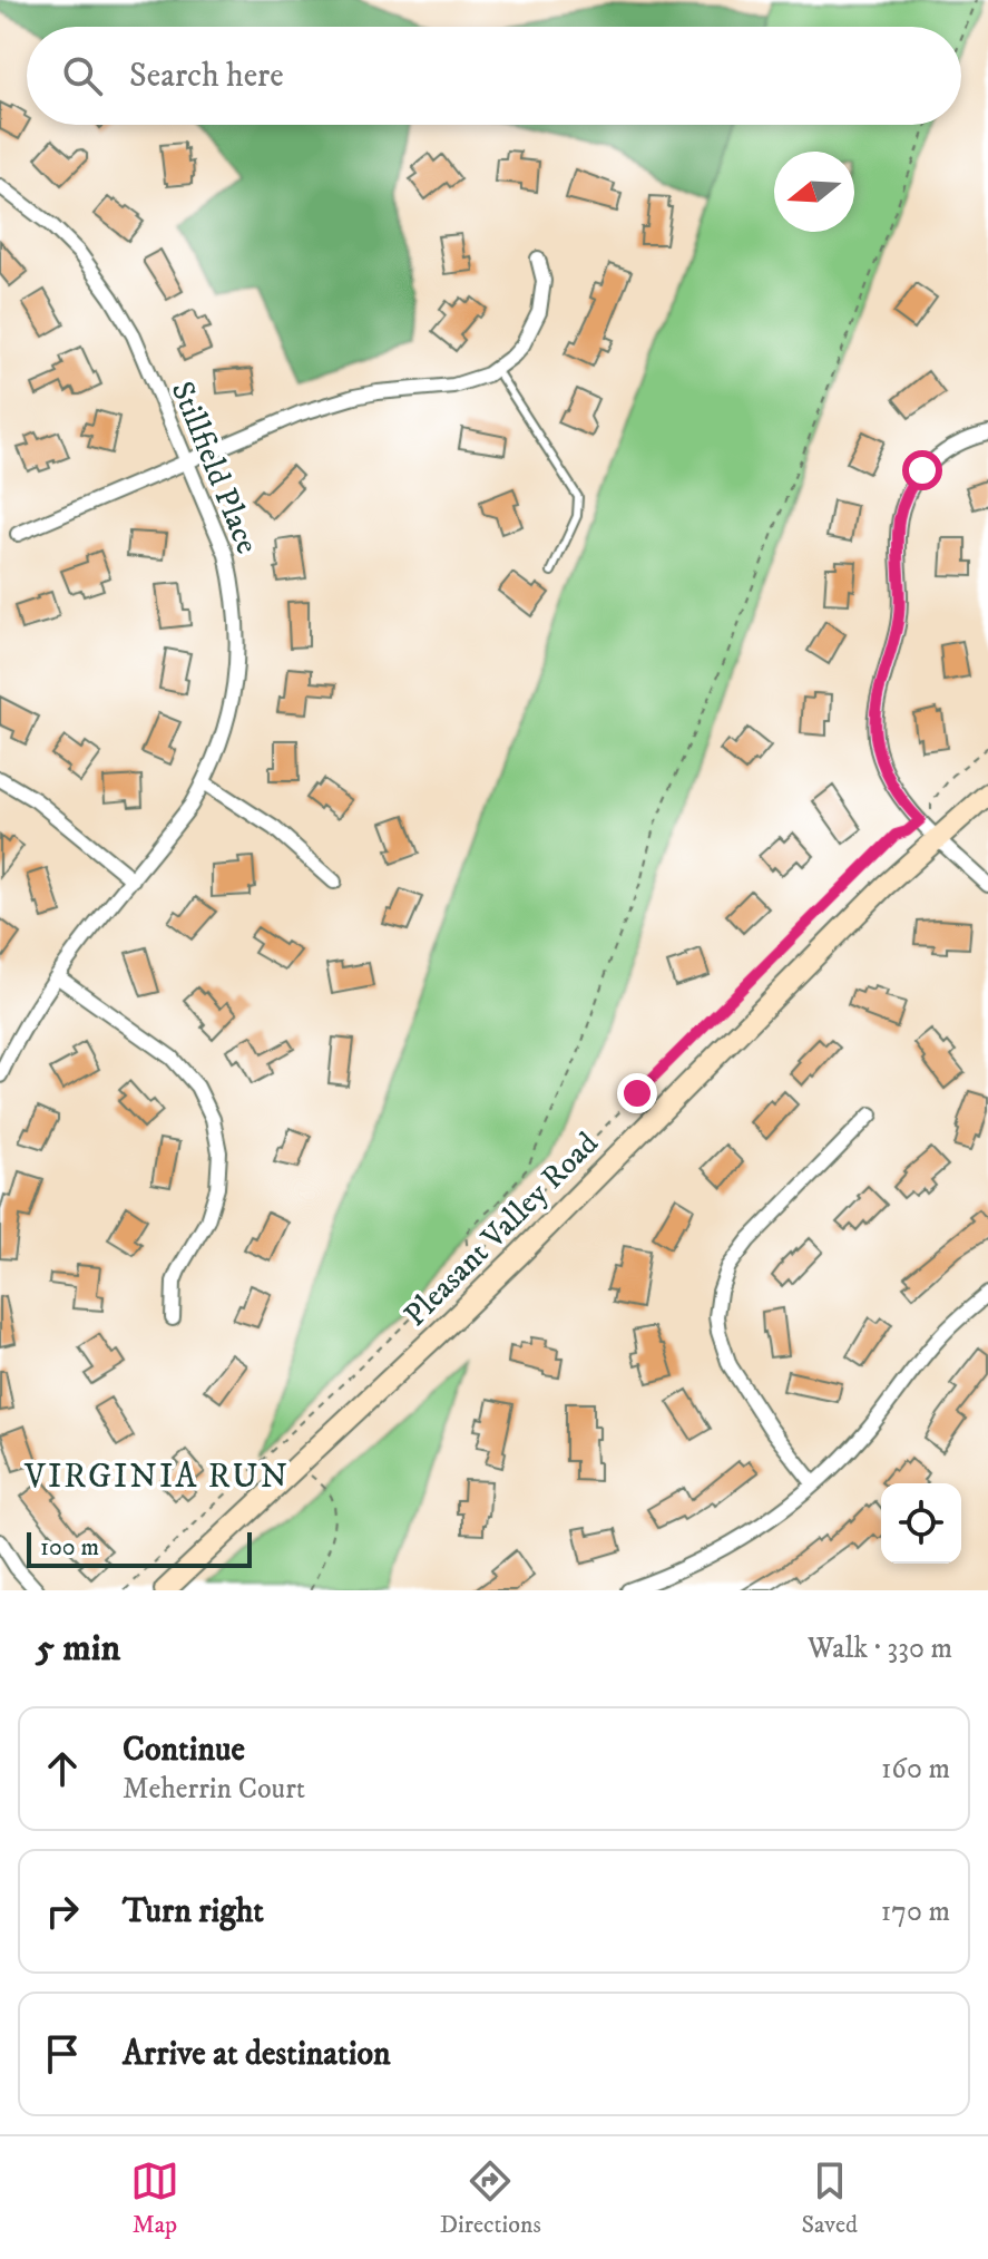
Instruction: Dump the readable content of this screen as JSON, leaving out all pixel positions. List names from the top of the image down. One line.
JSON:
{"streets":{"main road":["Pleasant Valley Road"],"street":["Stillfield Place"]},"districts":["VIRGINIA RUN"],"scale_bar":"100 m","north":"left","page":{"search":"Search here","scale":"100 m","heading":["5 min","Walk · 330 m"],"list":[["Continue","Meherrin Court","160 m"],["Turn right","170 m"],"Arrive at destination"],"nav":["Map","Directions","Saved"]}}
